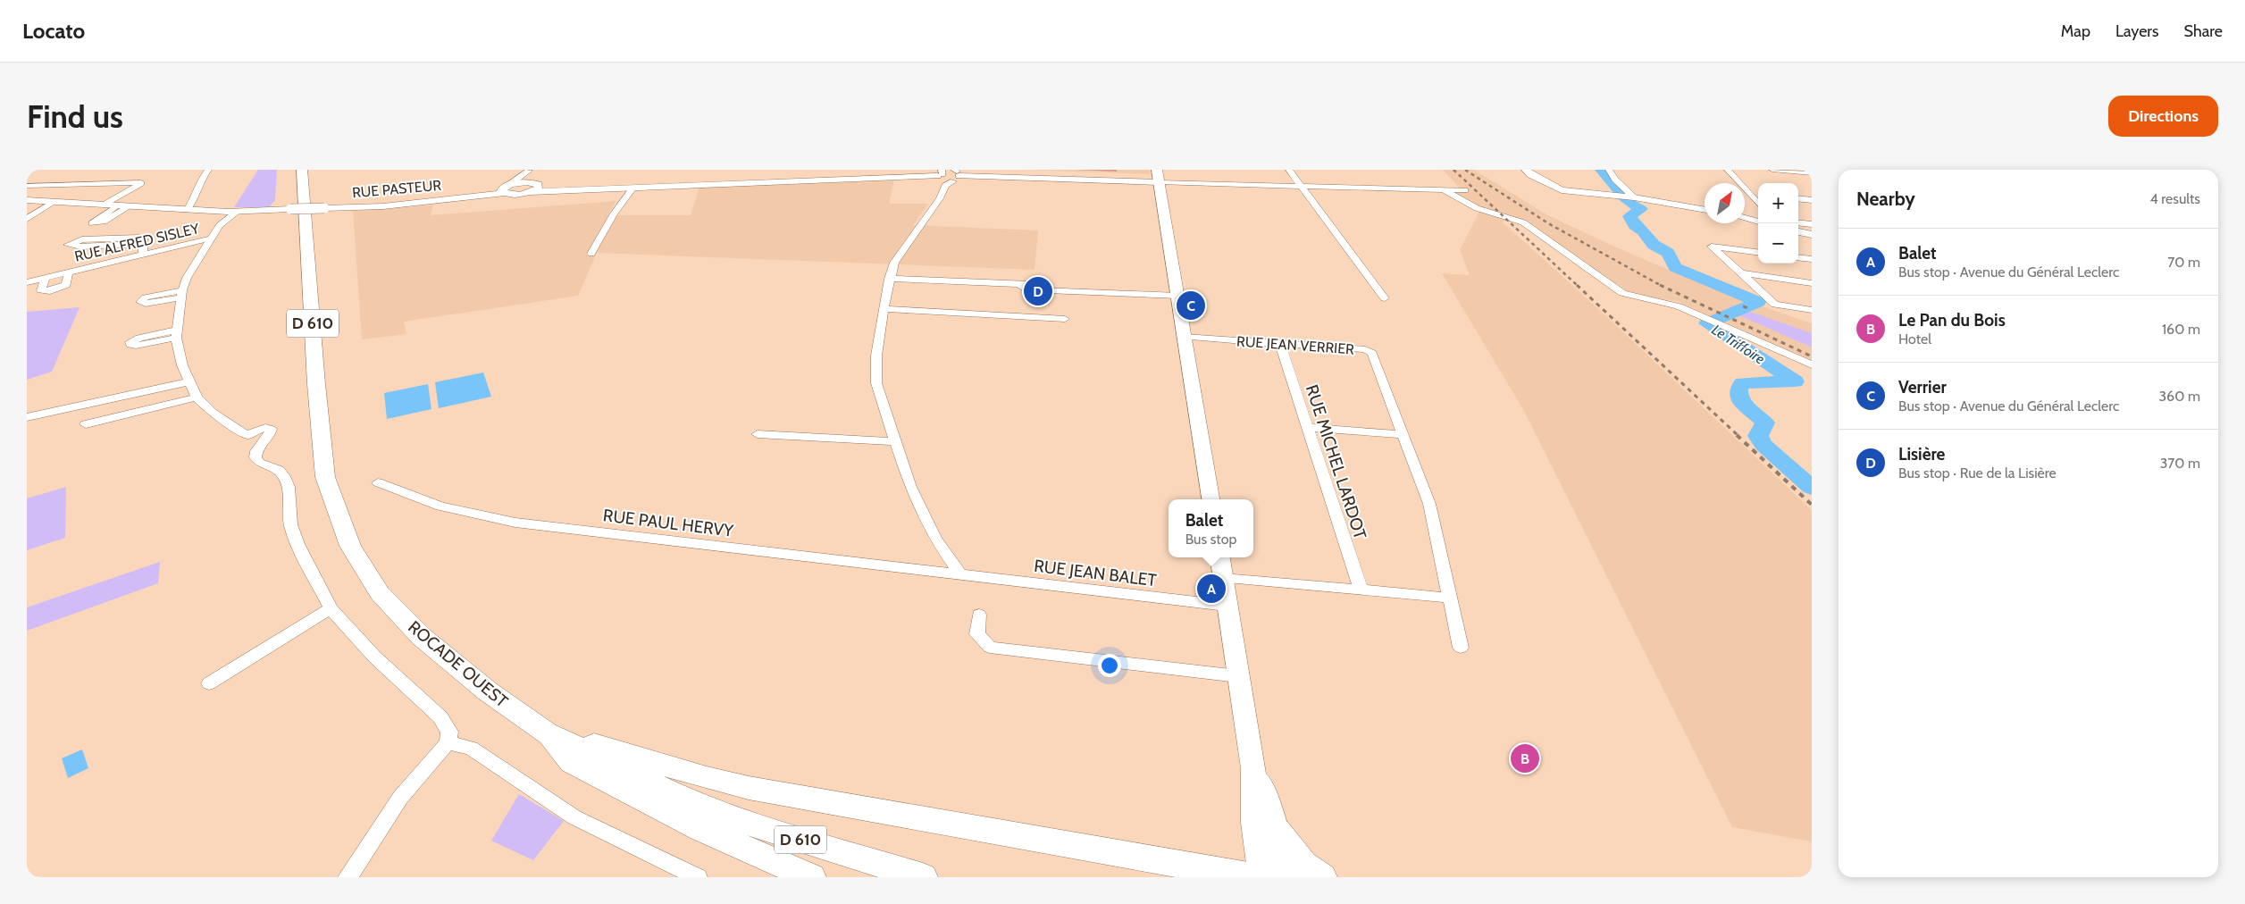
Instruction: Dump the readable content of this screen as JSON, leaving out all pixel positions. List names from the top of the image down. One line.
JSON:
{"streets":{"main road":["D 610","ROCADE OUEST"],"street":["RUE PASTEUR","RUE ALFRED SISLEY","RUE JEAN VERRIER","RUE MICHEL LARDOT","RUE PAUL HERVY","RUE JEAN BALET"]},"crossings":[["RUE JEAN VERRIER","RUE MICHEL LARDOT"],["RUE PAUL HERVY","RUE JEAN BALET"]],"water":["Le Triffoire"],"north":"top right","page":{"header":"Locato","nav":["Map","Layers","Share"],"buttons":"Directions","title":"Find us","heading":["Nearby","4 results"],"map_buttons":["+","−"],"list":[{"mark":"A","name":"Balet","note":"Bus stop · Avenue du Général Leclerc","value":"70 m"},{"mark":"B","name":"Le Pan du Bois","note":"Hotel","value":"160 m"},{"mark":"C","name":"Verrier","note":"Bus stop · Avenue du Général Leclerc","value":"360 m"},{"mark":"D","name":"Lisière","note":"Bus stop · Rue de la Lisière","value":"370 m"}],"pins":["D","C","A","B"],"popup":["Balet","Bus stop"]}}
